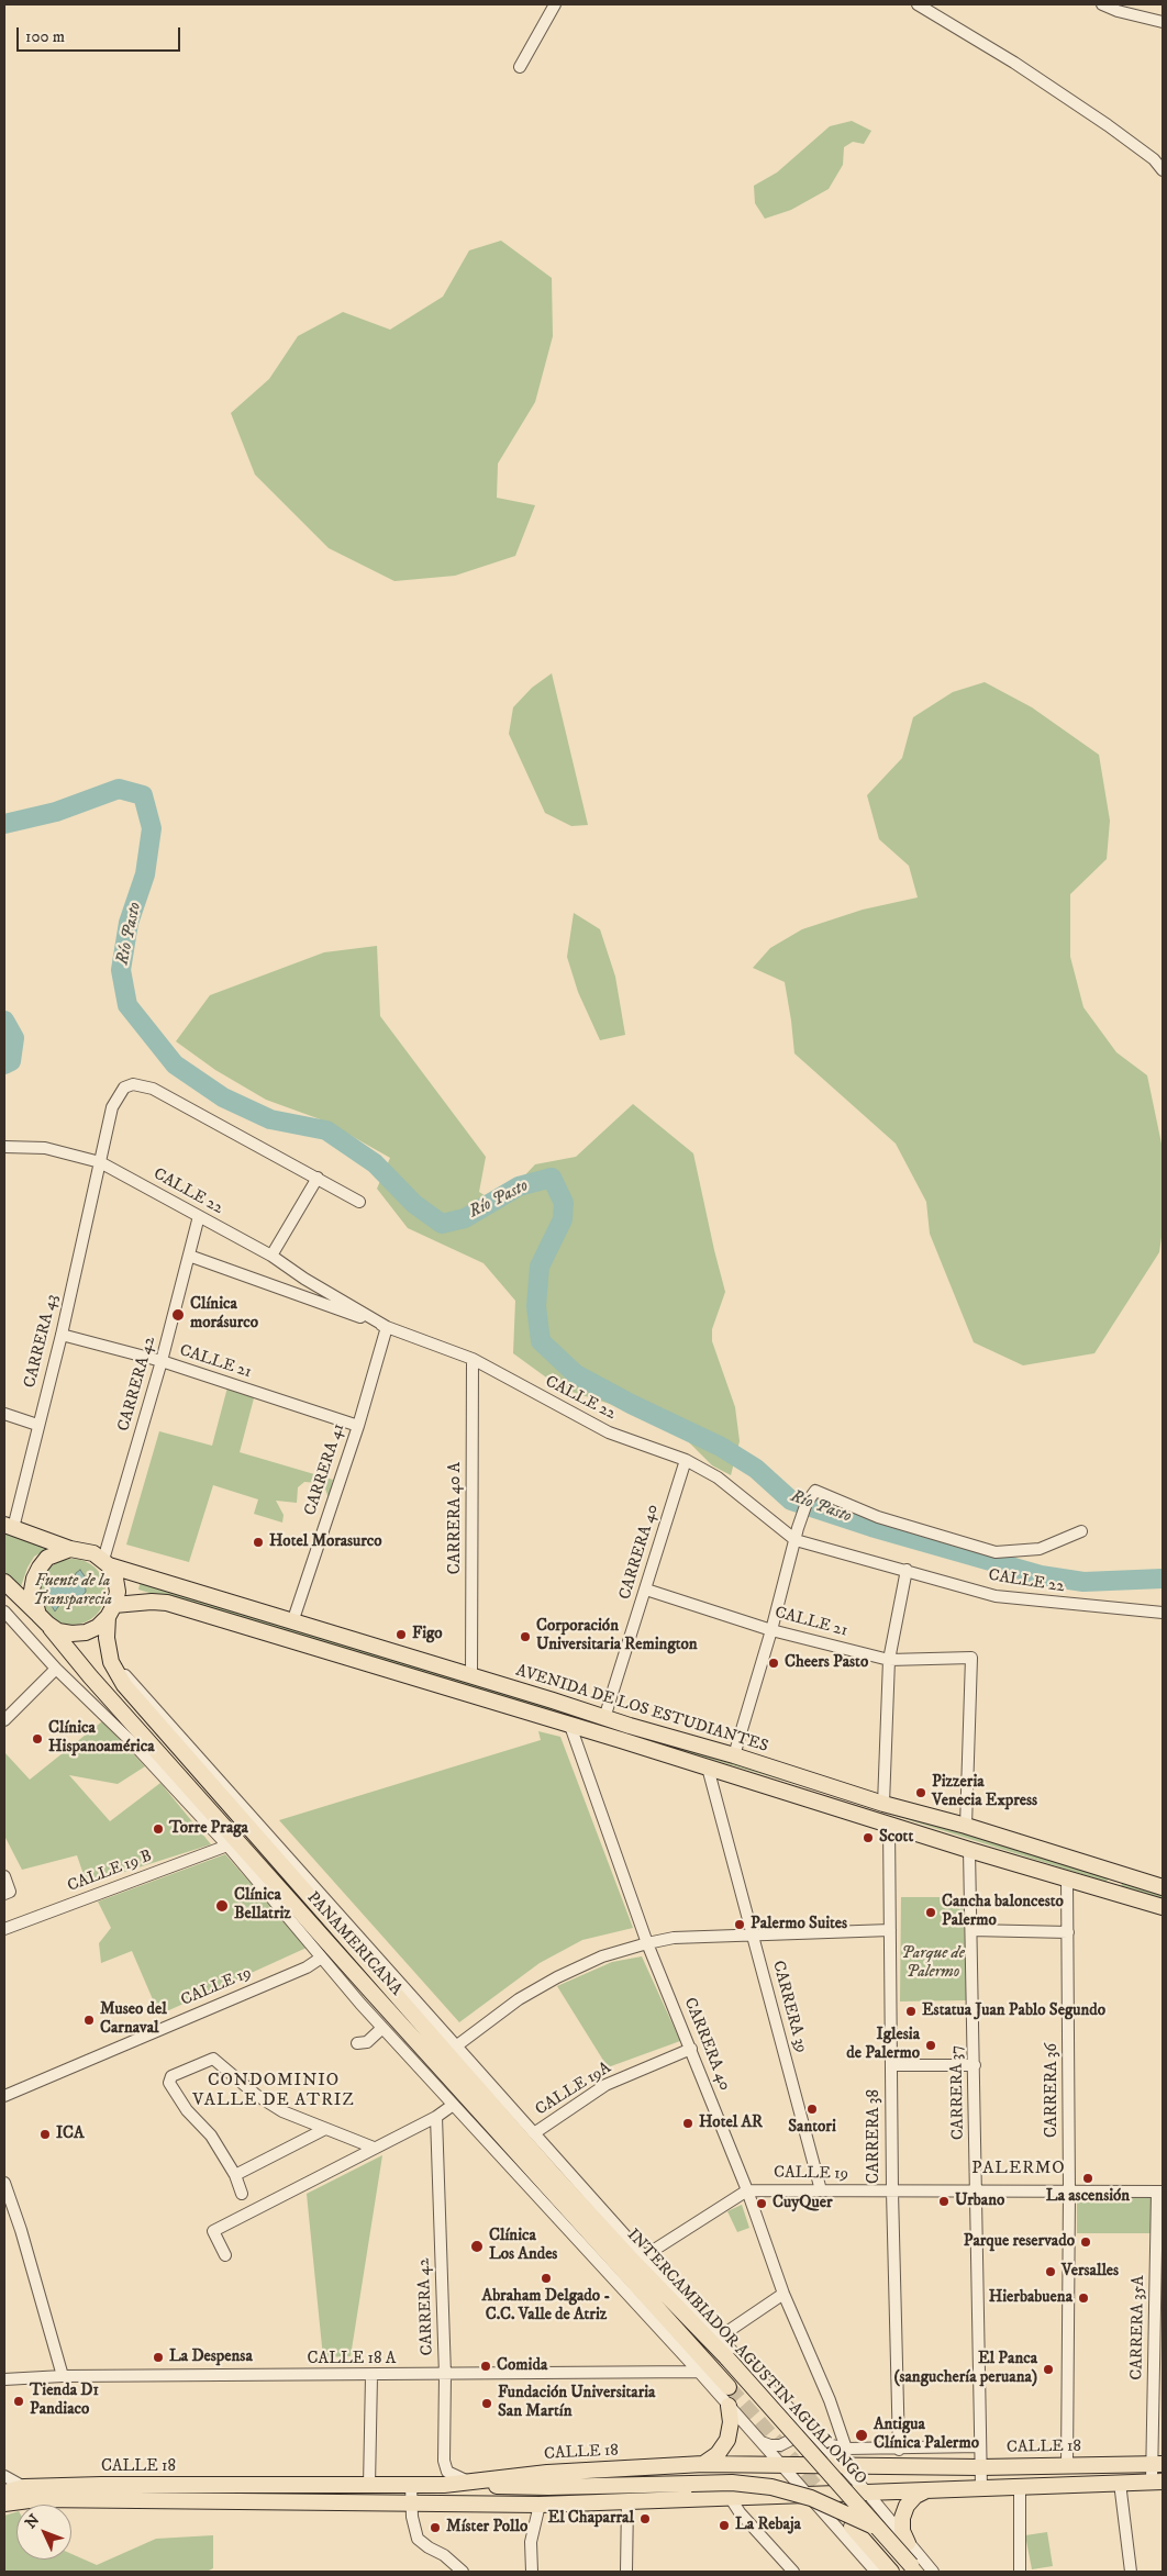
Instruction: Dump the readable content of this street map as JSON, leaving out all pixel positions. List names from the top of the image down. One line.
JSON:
{"streets":{"main road":["AVENIDA DE LOS ESTUDIANTES","PANAMERICANA","INTERCAMBIADOR AGUSTIN AGUALONGO","CALLE 18"],"street":["CALLE 22","CARRERA 43","CALLE 21","CARRERA 42","CARRERA 41","CARRERA 40 A","CARRERA 40","CALLE 19 B","CALLE 19","CARRERA 39","CALLE 19A","CARRERA 36","CARRERA 37","CARRERA 38","CARRERA 35A","CALLE 18 A"]},"crossings":[["CALLE 22","CARRERA 43"],["CALLE 22","CARRERA 42"],["CALLE 22","CARRERA 41"],["CALLE 22","CARRERA 40 A"],["CALLE 22","CARRERA 40"],["CARRERA 43","CALLE 21"],["CALLE 21","CARRERA 42"],["CALLE 21","CARRERA 41"],["CALLE 21","CARRERA 40"],["CALLE 21","AVENIDA DE LOS ESTUDIANTES"],["CARRERA 42","AVENIDA DE LOS ESTUDIANTES"],["CARRERA 42","PANAMERICANA"],["CARRERA 42","INTERCAMBIADOR AGUSTIN AGUALONGO"],["CARRERA 42","CALLE 18 A"],["CARRERA 42","CALLE 18"],["CARRERA 41","AVENIDA DE LOS ESTUDIANTES"],["CARRERA 40 A","AVENIDA DE LOS ESTUDIANTES"],["CARRERA 40","AVENIDA DE LOS ESTUDIANTES"],["CARRERA 40","CALLE 19"],["CARRERA 40","CALLE 19A"],["AVENIDA DE LOS ESTUDIANTES","PANAMERICANA"],["AVENIDA DE LOS ESTUDIANTES","INTERCAMBIADOR AGUSTIN AGUALONGO"],["PANAMERICANA","INTERCAMBIADOR AGUSTIN AGUALONGO"],["CALLE 19","CARRERA 39"],["CALLE 19","CARRERA 36"],["CALLE 19","CARRERA 37"],["CALLE 19","CARRERA 38"],["CALLE 19","CARRERA 35A"],["CARRERA 36","CALLE 18"],["CARRERA 37","CALLE 18"],["CARRERA 35A","CALLE 18"]],"districts":["CONDOMINIO VALLE DE ATRIZ","PALERMO"],"water":["Río Pasto"],"parks":["Fuente de la Transparecia","Parque de Palermo"],"places":["Clínica morásurco","Hotel Morasurco","Figo","Corporación Universitaria Remington","Cheers Pasto","Clínica Hispanoamérica","Pizzeria Venecia Express","Torre Praga","Scott","Clínica Bellatriz","Cancha baloncesto Palermo","Palermo Suites","Estatua Juan Pablo Segundo","Museo del Carnaval","Iglesia de Palermo","Santori","Hotel AR","ICA","La ascensión","Urbano","CuyQuer","Parque reservado","Clínica Los Andes","Versalles","Abraham Delgado - C.C. Valle de Atriz","Hierbabuena","La Despensa","Comida","El Panca (sanguchería peruana)","Tienda D1 Pandiaco","Fundación Universitaria San Martín","Antigua Clínica Palermo","El Chaparral","La Rebaja","Míster Pollo"],"scale_bar":"100 m","north":"top left"}
